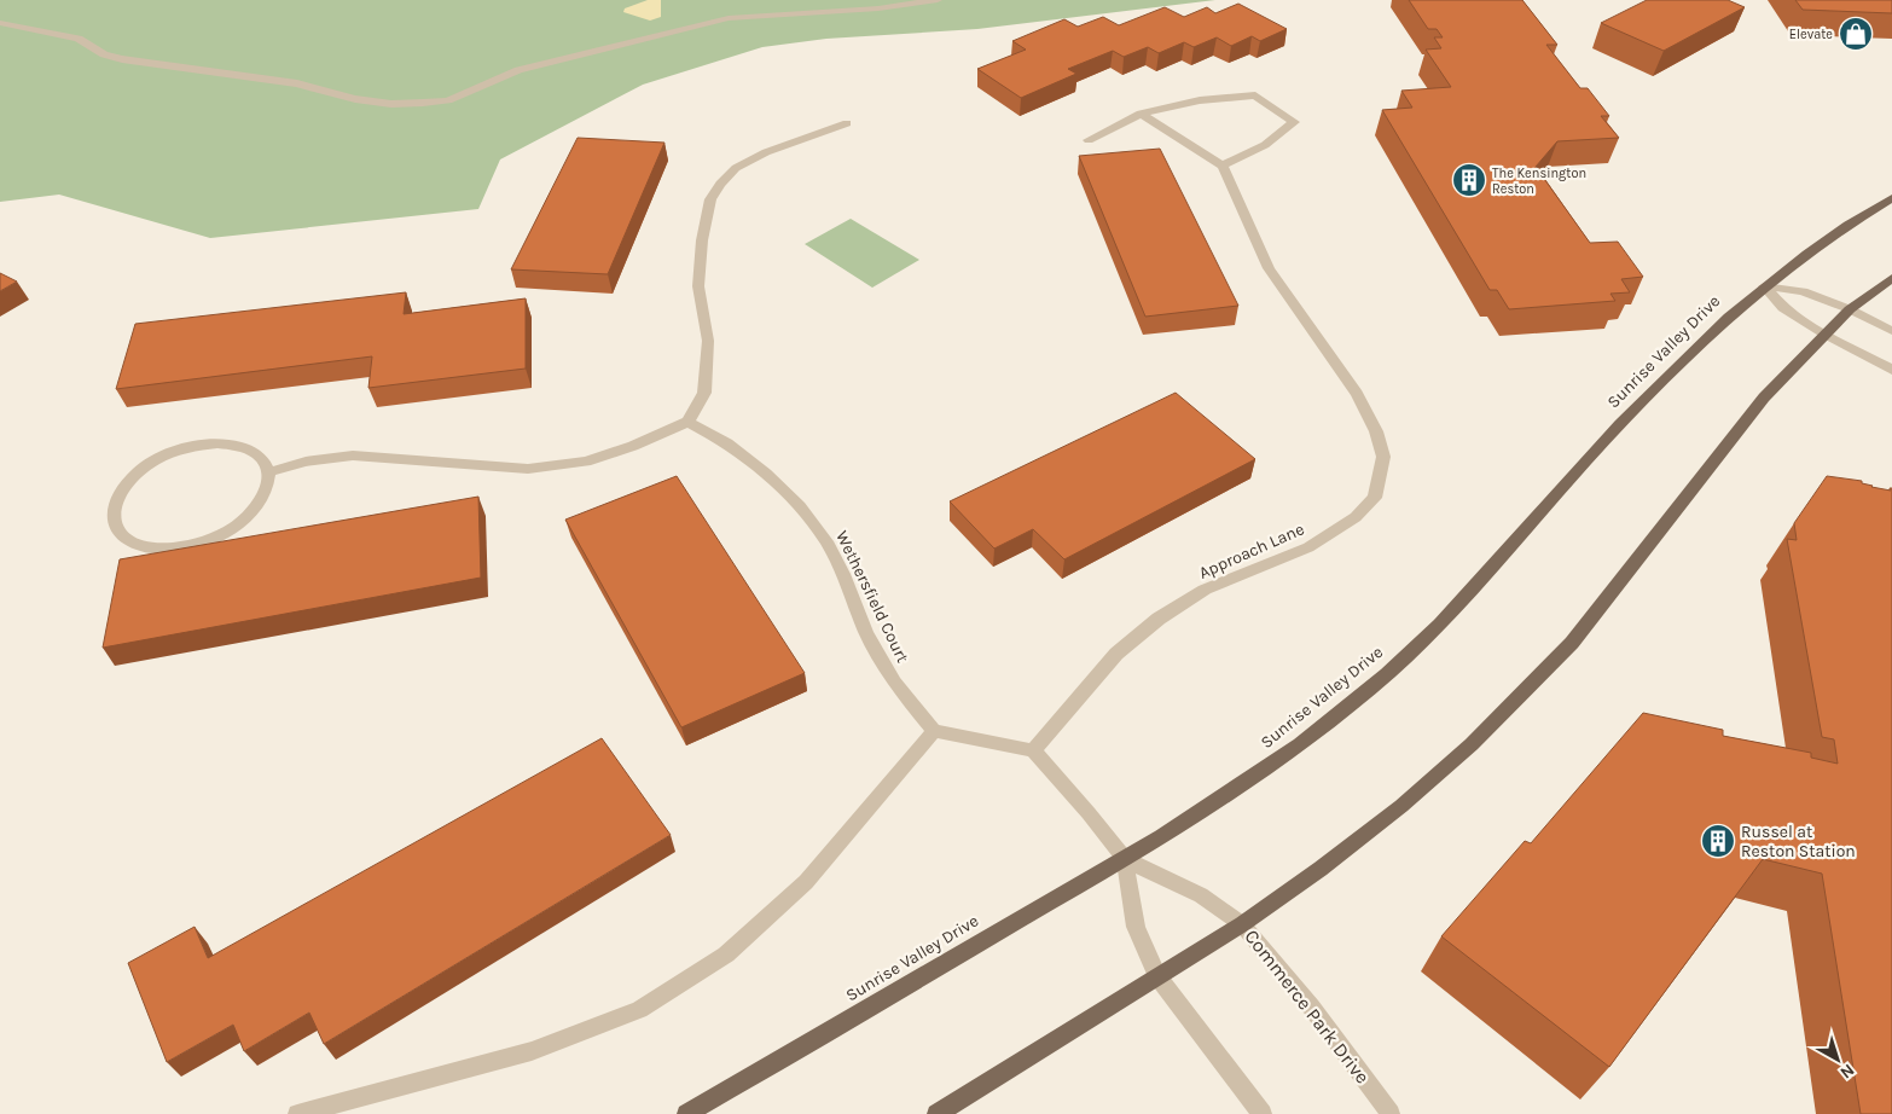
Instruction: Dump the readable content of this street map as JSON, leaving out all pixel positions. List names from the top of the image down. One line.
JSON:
{"streets":{"main road":["Sunrise Valley Drive"],"street":["Approach Lane","Wethersfield Court","Commerce Park Drive"]},"crossings":[["Sunrise Valley Drive","Commerce Park Drive"]],"places":{"shop":["Elevate"],"building":["The Kensington Reston","Russel at Reston Station"]},"north":"bottom right"}
